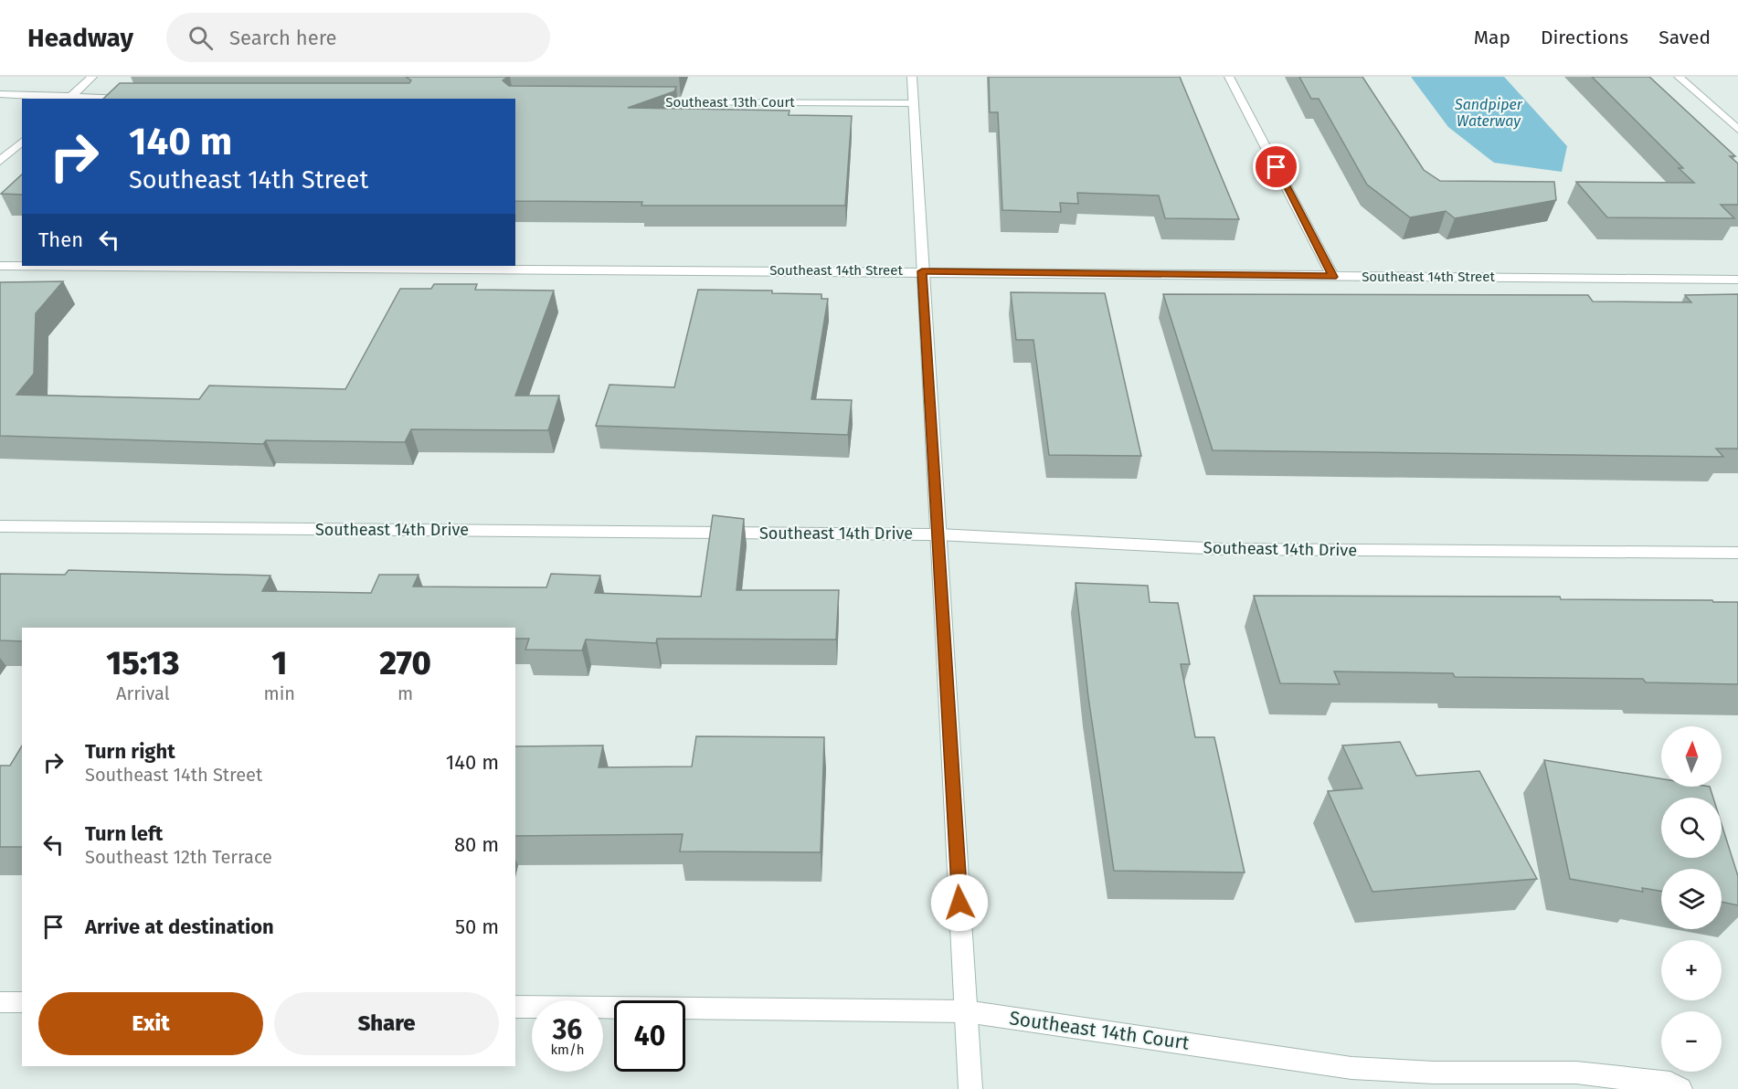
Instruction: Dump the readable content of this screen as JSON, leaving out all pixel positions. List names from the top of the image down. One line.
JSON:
{"streets":{"street":["Southeast 13th Court","Southeast 14th Street","Southeast 14th Drive","Southeast 14th Court"]},"water":["Sandpiper Waterway"],"north":"top","page":{"header":"Headway","search":"Search here","nav":["Map","Directions","Saved"],"turn":["140 m","Southeast 14th Street"],"then":"Then","eta":["15:13","Arrival","1","min","270","m"],"list":[{"name":"Turn right","note":"Southeast 14th Street","value":"140 m"},{"name":"Turn left","note":"Southeast 12th Terrace","value":"80 m"},{"name":"Arrive at destination","value":"50 m"}],"map_buttons":["+","−"],"buttons":["Exit","Share"],"speed":"36 km/h","limit":"40"}}
